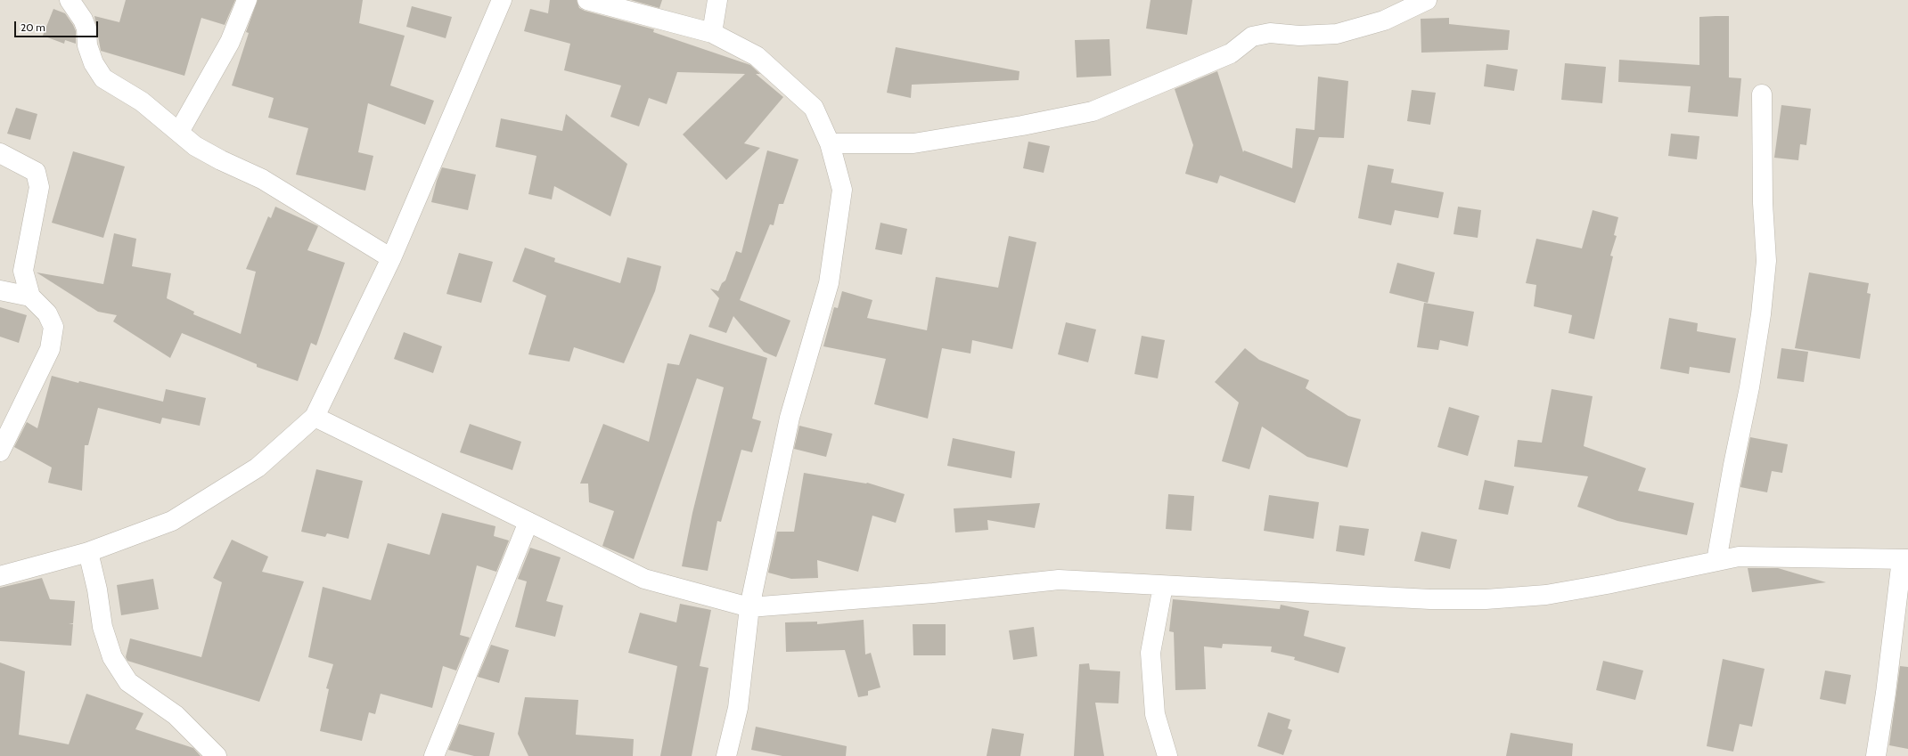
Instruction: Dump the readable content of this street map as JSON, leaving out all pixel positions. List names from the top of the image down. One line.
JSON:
{"scale_bar":"20 m"}
